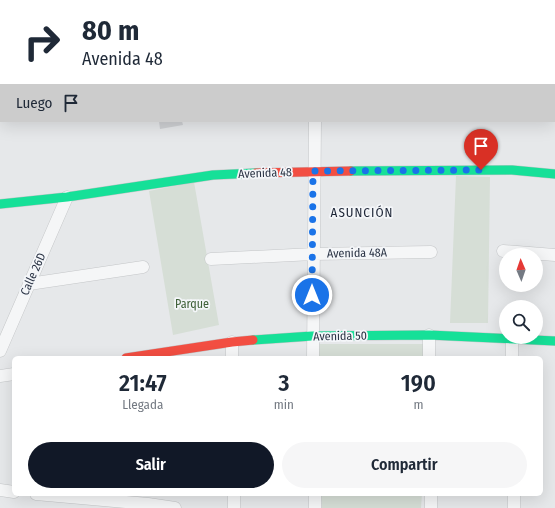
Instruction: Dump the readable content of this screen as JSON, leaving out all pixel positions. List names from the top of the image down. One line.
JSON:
{"streets":{"street":["Avenida 48","Avenida 48A","Calle 26D","Avenida 50"]},"crossings":[["Avenida 48","Calle 26D"]],"districts":["ASUNCIÓN"],"parks":["Parque"],"north":"top","page":{"turn":["80 m","Avenida 48"],"then":"Luego","eta":["21:47","Llegada","3","min","190","m"],"buttons":["Salir","Compartir"]}}
